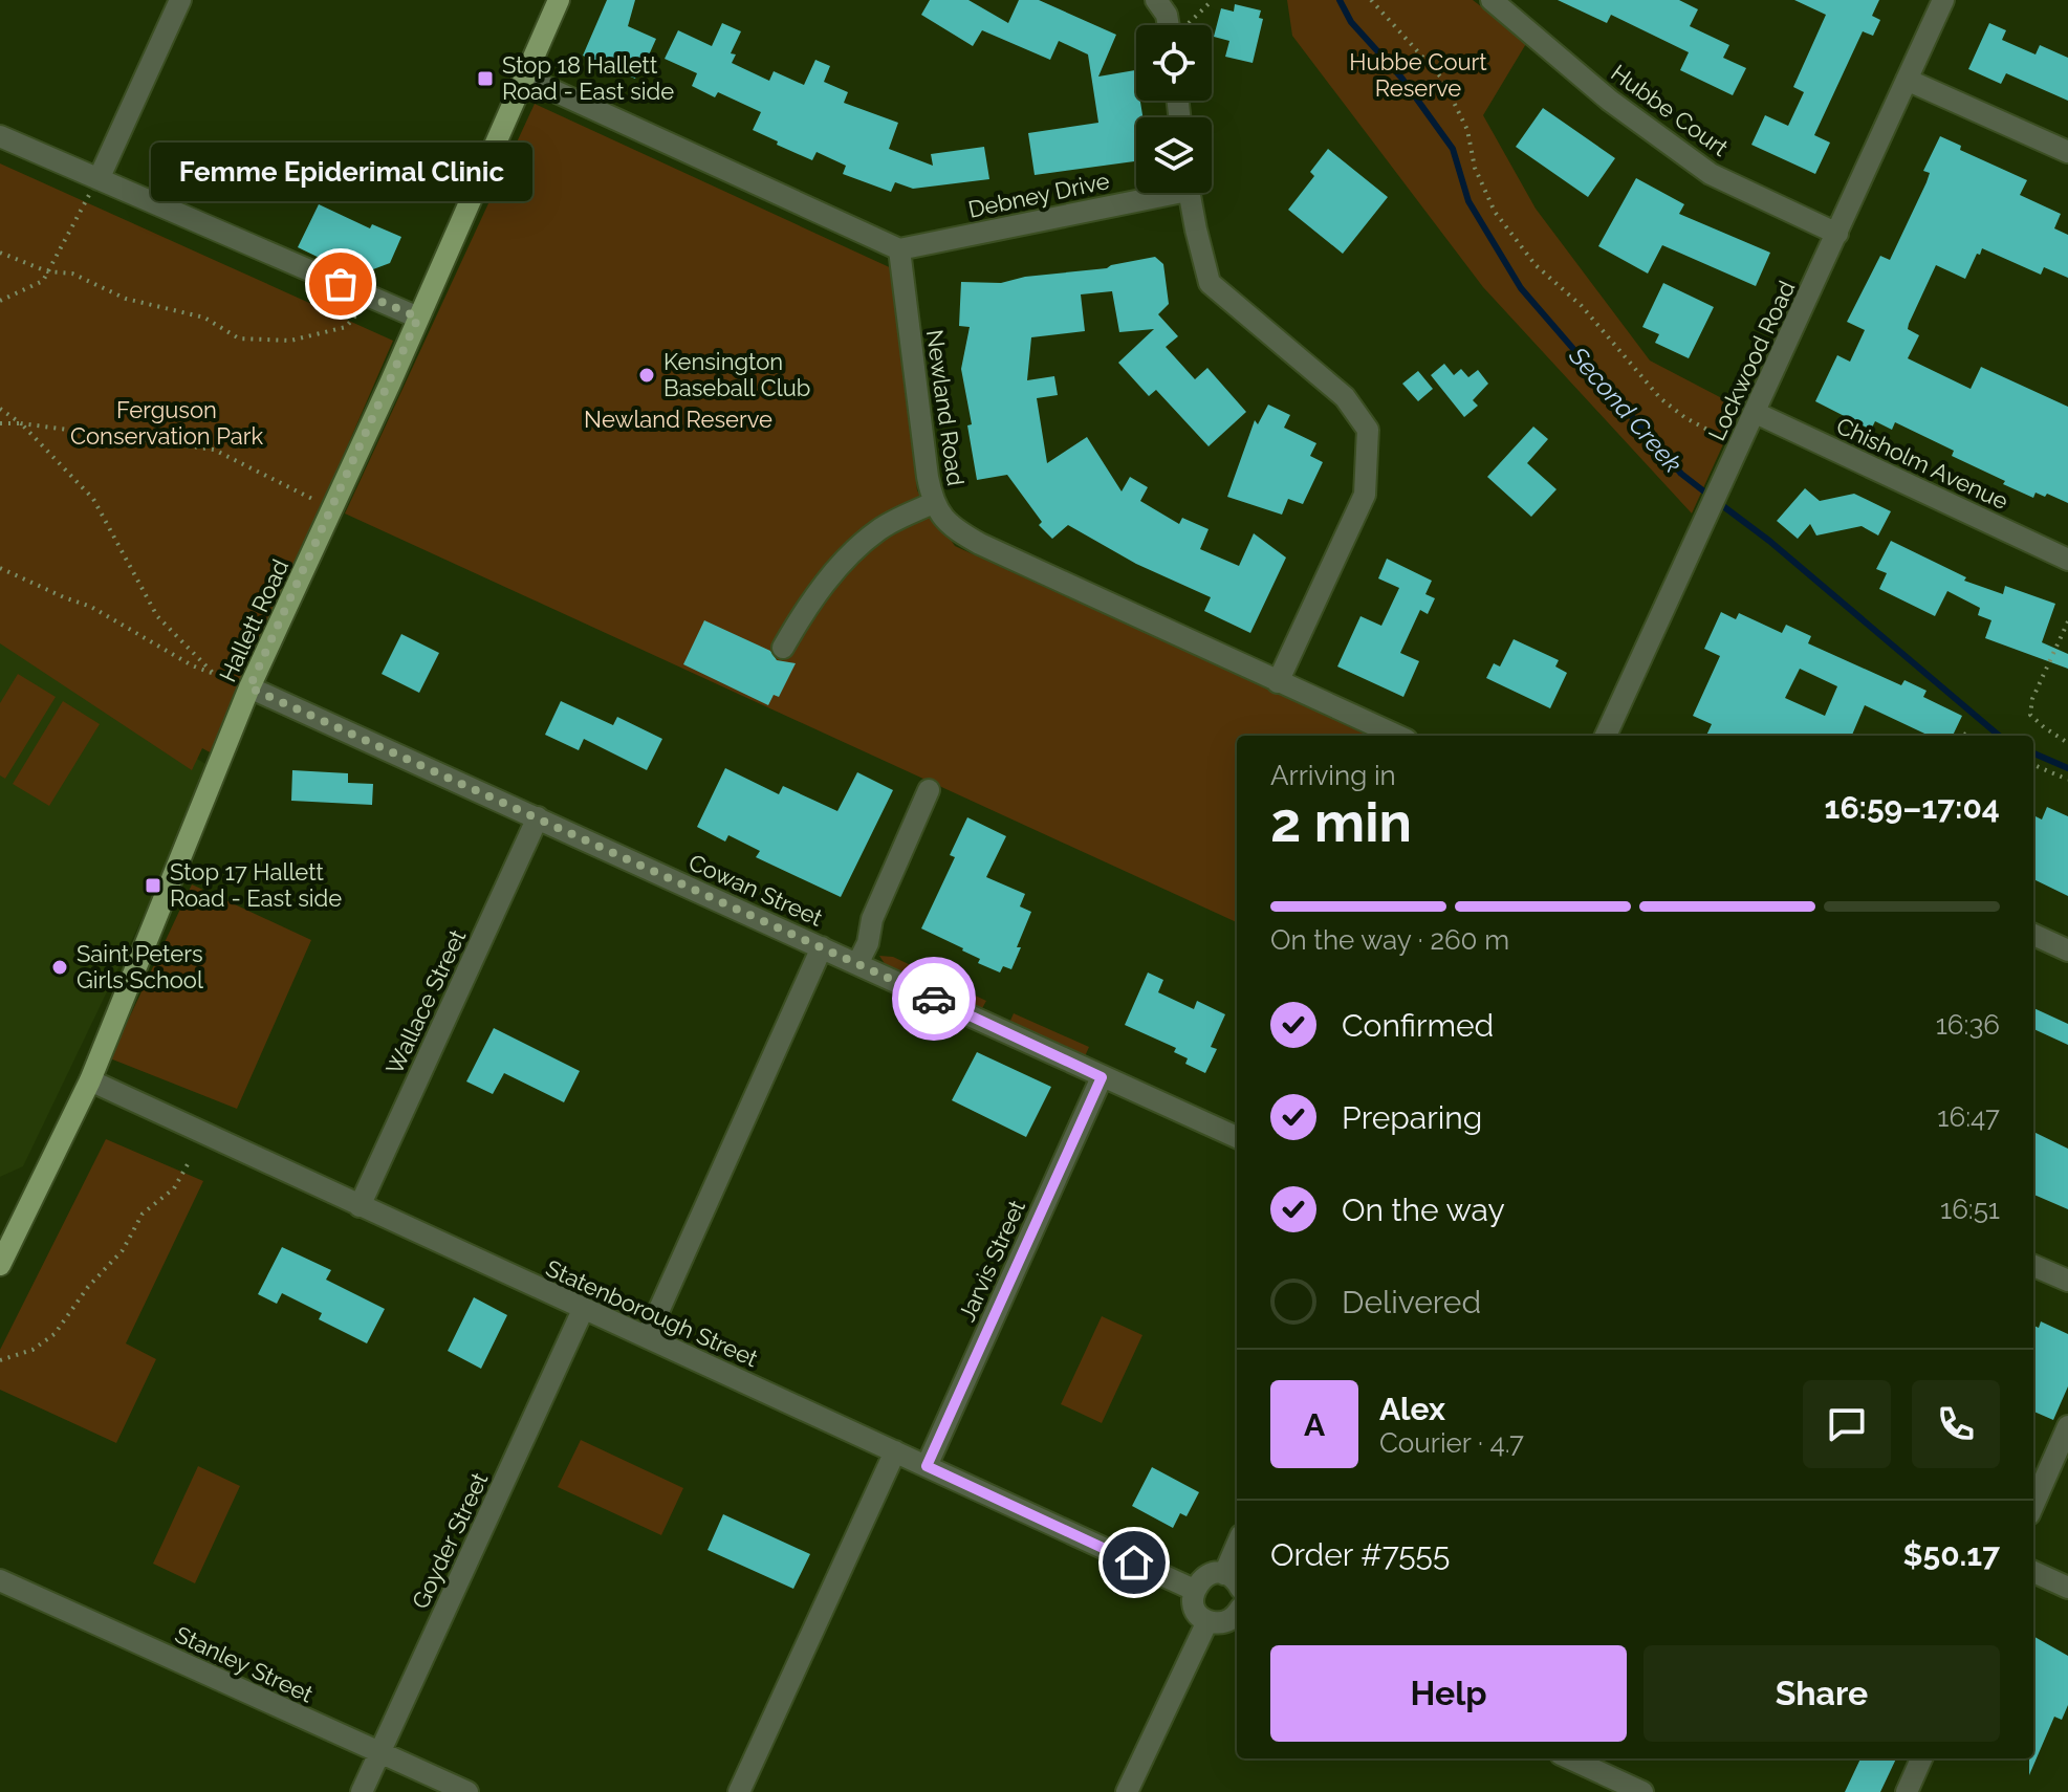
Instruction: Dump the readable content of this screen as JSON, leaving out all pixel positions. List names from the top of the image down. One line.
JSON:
{"streets":{"main road":["Hallett Road"],"street":["Hubbe Court","Debney Drive","Lockwood Road","Newland Road","Chisholm Avenue","Cowan Street","Wallace Street","Jarvis Street","Statenborough Street","Goyder Street","Stanley Street"]},"crossings":[["Hubbe Court","Lockwood Road"],["Debney Drive","Newland Road"],["Lockwood Road","Chisholm Avenue"],["Hallett Road","Cowan Street"],["Hallett Road","Statenborough Street"],["Cowan Street","Wallace Street"],["Cowan Street","Jarvis Street"],["Wallace Street","Statenborough Street"],["Jarvis Street","Statenborough Street"],["Statenborough Street","Goyder Street"],["Goyder Street","Stanley Street"]],"water":["Second Creek"],"parks":["Hubbe Court Reserve","Ferguson Conservation Park","Newland Reserve"],"places":{"transit":["Stop 18 Hallett Road - East side","Stop 17 Hallett Road - East side"],"other":["Femme Epiderimal Clinic","Kensington Baseball Club","Saint Peters Girls School"]},"page":{"bubble":"Femme Epiderimal Clinic","heading":["2 min","Arriving in","16:59–17:04"],"panel":["Alex","Courier · 4.7","Order #7555","$50.17"],"bar":"On the way · 260 m","list":[["Confirmed","16:36"],["Preparing","16:47"],["On the way","16:51"],"Delivered"],"round":"A","buttons":["Help","Share"]}}
